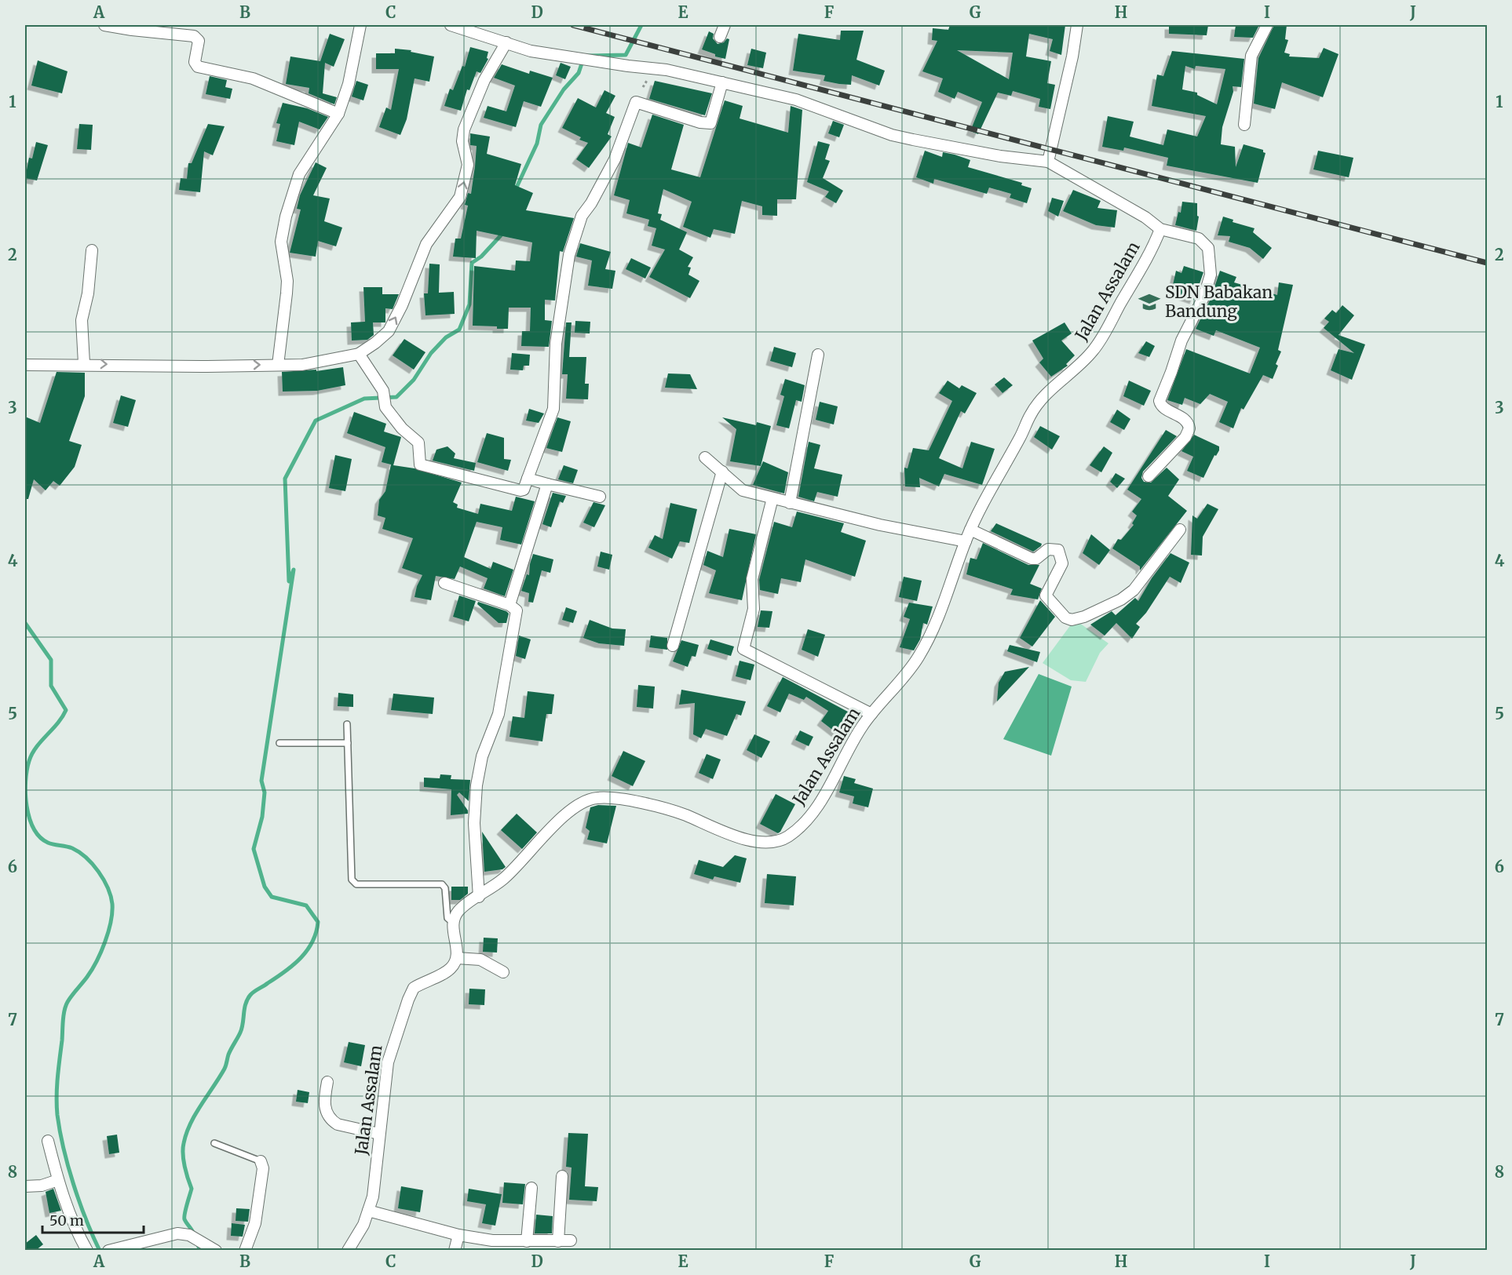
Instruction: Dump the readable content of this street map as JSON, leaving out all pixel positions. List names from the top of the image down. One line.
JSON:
{"streets":{"street":["Jalan Assalam"]},"places":{"school or university":["SDN Babakan Bandung"]},"scale_bar":"50 m","grid":{"columns":["A","B","C","D","E","F","G","H","I","J"],"rows":["1","2","3","4","5","6","7","8"]}}
